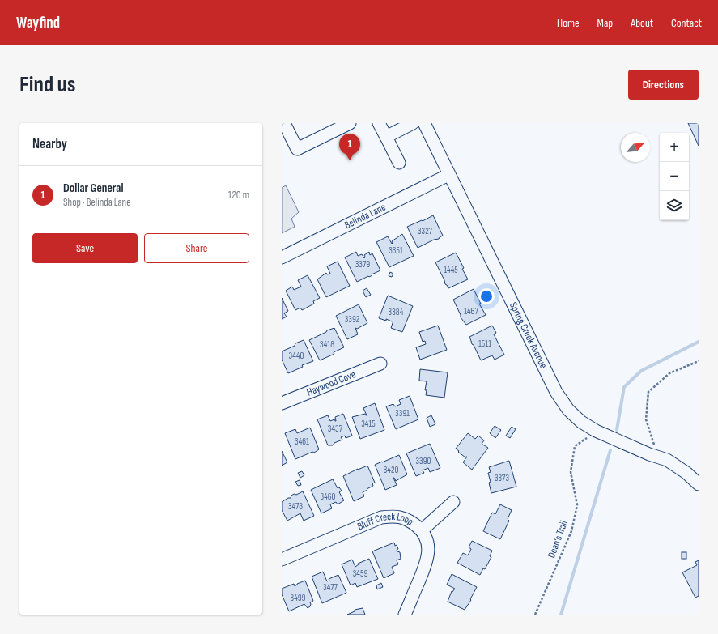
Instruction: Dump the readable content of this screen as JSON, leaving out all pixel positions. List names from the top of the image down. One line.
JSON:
{"streets":{"street":["Belinda Lane","Spring Creek Avenue","Haywood Cove","Bluff Creek Loop"],"path":["Dean's Trail"]},"crossings":[["Belinda Lane","Spring Creek Avenue"]],"house_numbers":["3327","3351","3379","1445","1467","3384","3392","1511","3418","3440","3391","3415","3437","3461","3390","3420","3373","3460","3478","3459","3477","3499"],"north":"top right","page":{"header":"Wayfind","nav":["Home","Map","About","Contact"],"buttons":["Directions",["Save","Share"]],"title":"Find us","heading":"Nearby","map_buttons":["+","−"],"pins":"1","list":[{"mark":"1","name":"Dollar General","note":"Shop · Belinda Lane","value":"120 m"}]}}
